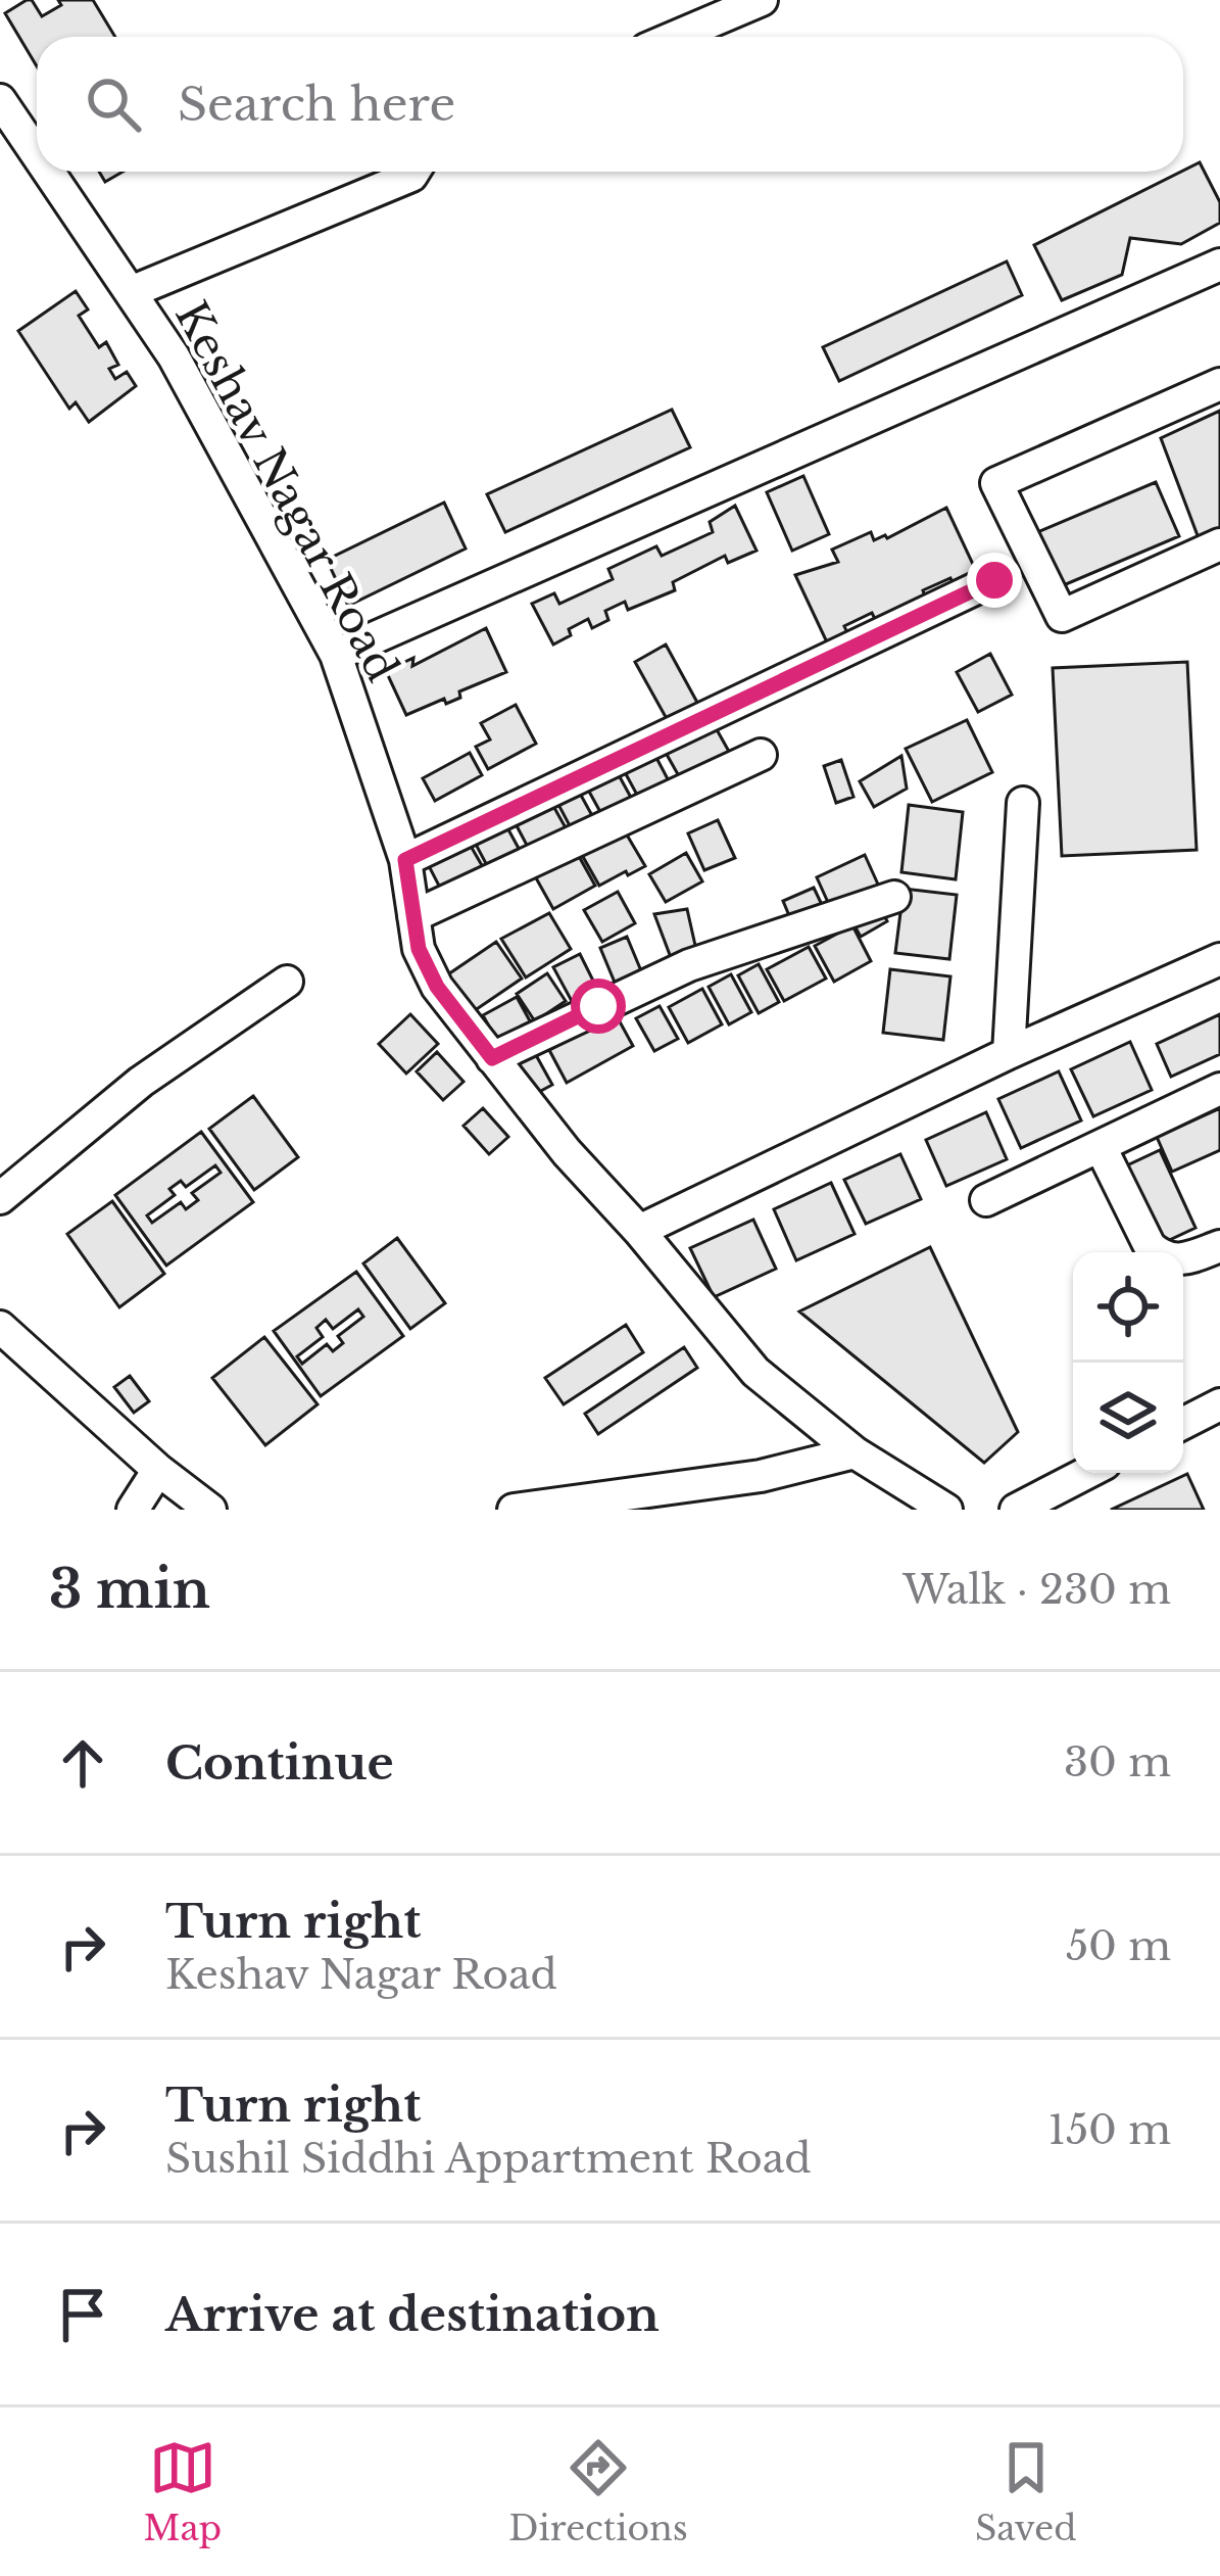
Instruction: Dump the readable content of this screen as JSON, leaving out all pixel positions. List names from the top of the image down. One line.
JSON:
{"streets":{"street":["Keshav Nagar Road"]},"page":{"search":"Search here","heading":["3 min","Walk · 230 m"],"list":[["Continue","30 m"],["Turn right","Keshav Nagar Road","50 m"],["Turn right","Sushil Siddhi Appartment Road","150 m"],"Arrive at destination"],"nav":["Map","Directions","Saved"]}}
